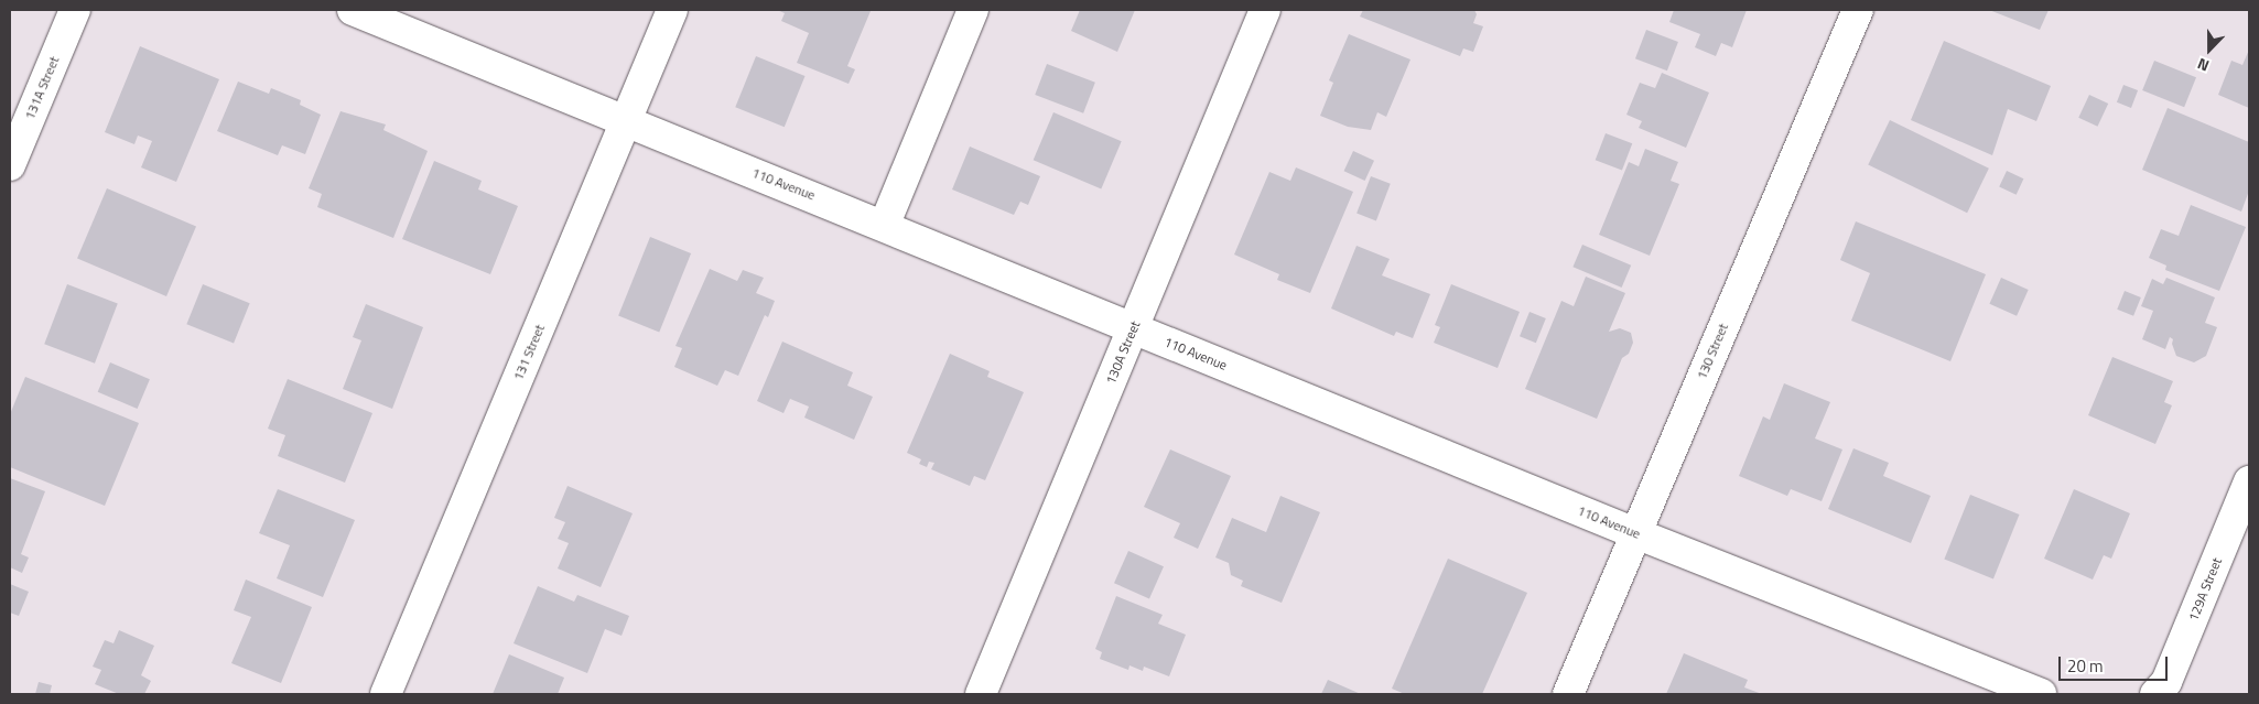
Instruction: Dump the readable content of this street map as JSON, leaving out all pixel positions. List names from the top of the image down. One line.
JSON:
{"streets":{"street":["131A Street","110 Avenue","130 Street","131 Street","130A Street","129A Street"]},"crossings":[["110 Avenue","130 Street"],["110 Avenue","131 Street"],["110 Avenue","130A Street"]],"scale_bar":"20 m","north":"bottom"}
